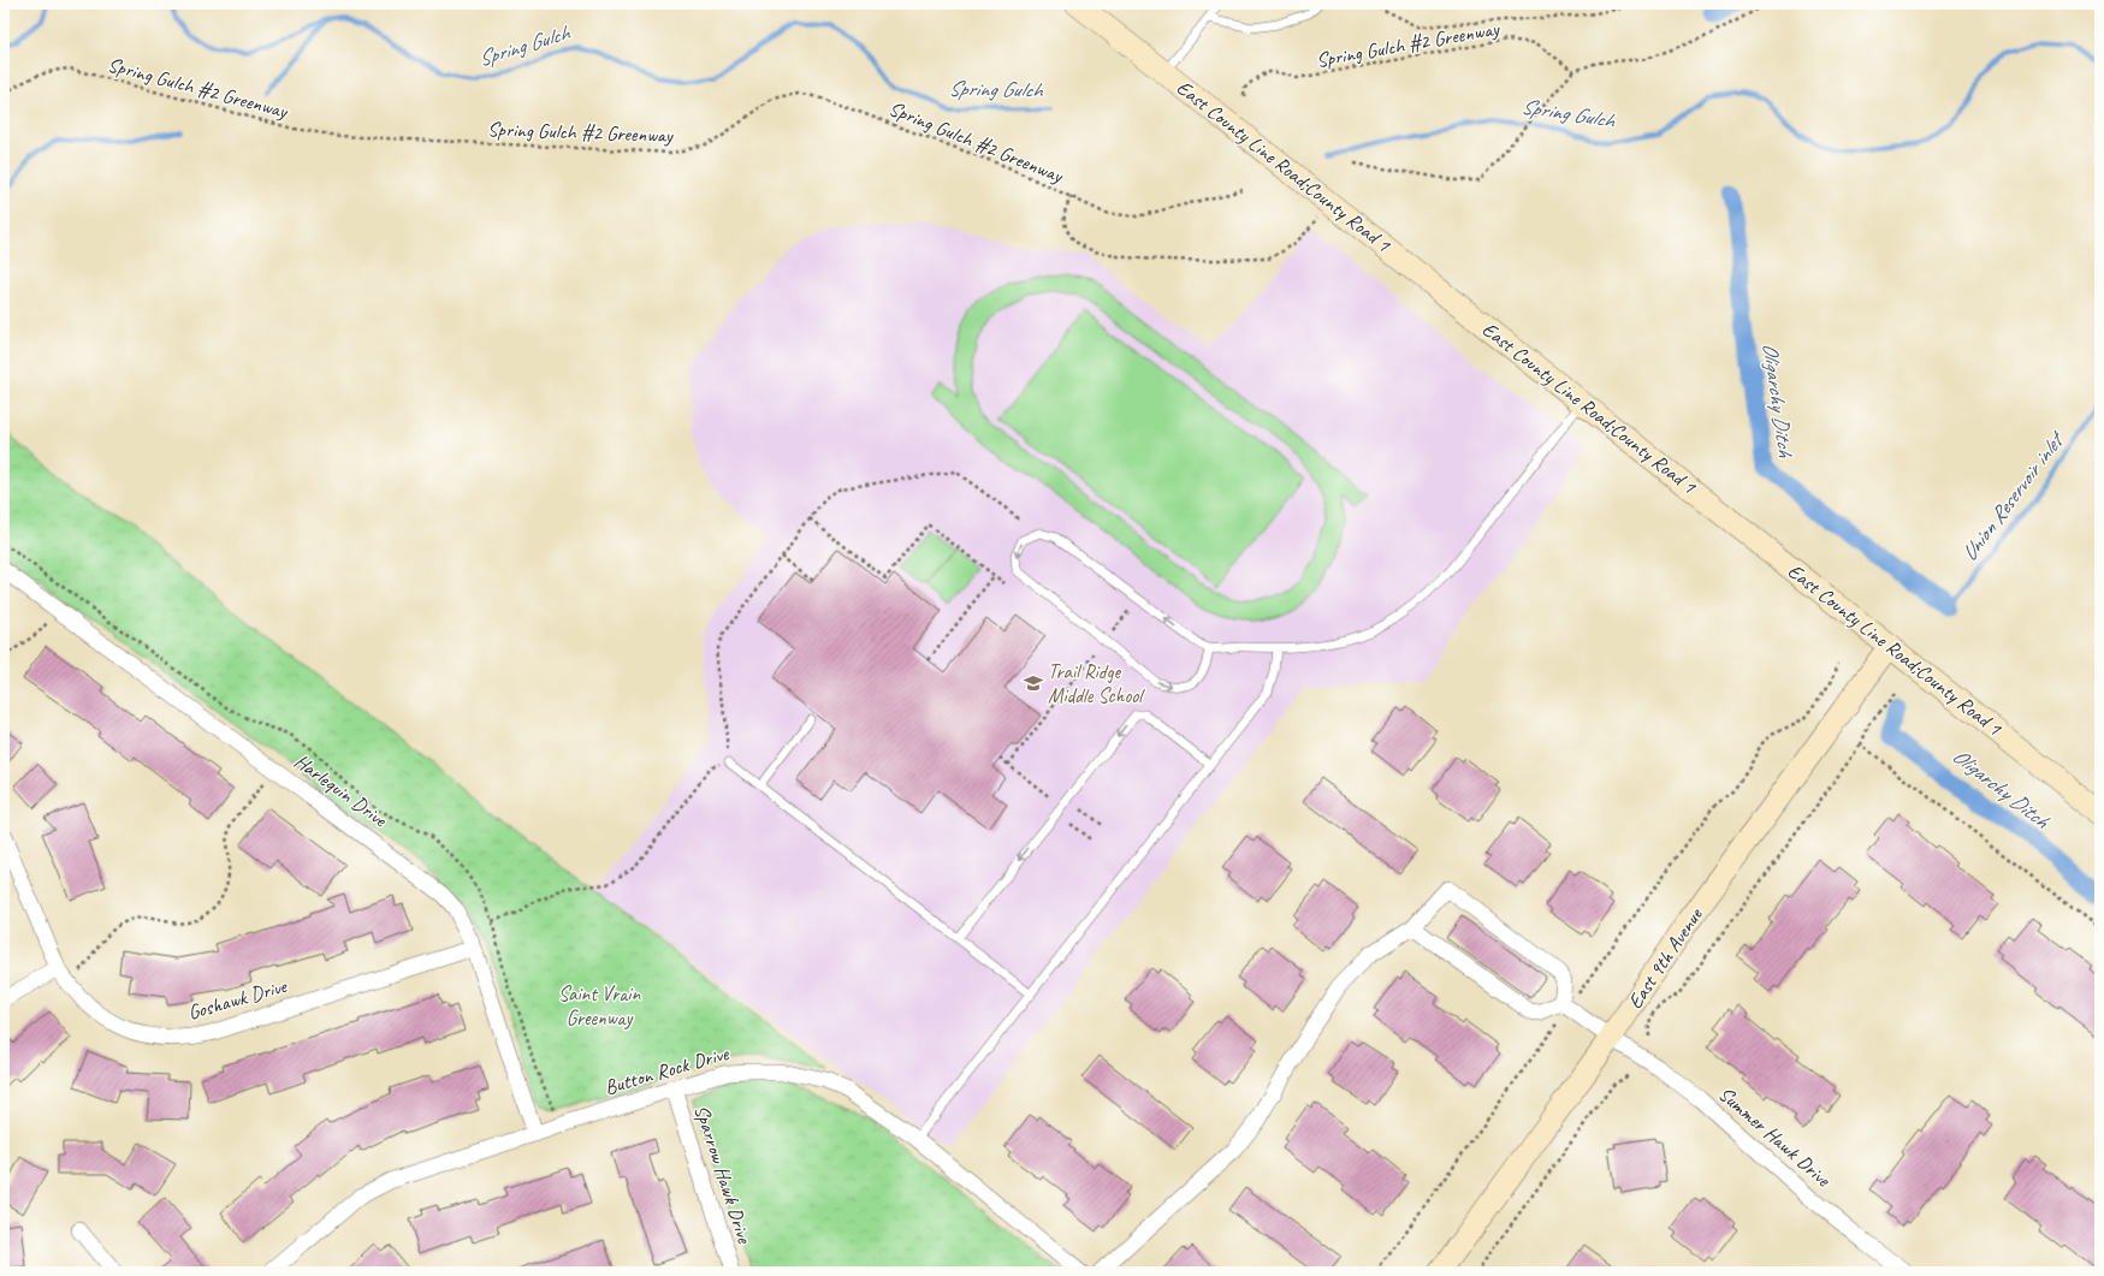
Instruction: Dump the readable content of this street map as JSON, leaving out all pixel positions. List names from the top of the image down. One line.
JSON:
{"streets":{"main road":["East County Line Road;County Road 1","East 9th Avenue"],"street":["Harlequin Drive","Goshawk Drive","Button Rock Drive","Summer Hawk Drive","Sparrow Hawk Drive"],"path":["Spring Gulch #2 Greenway"]},"crossings":[["East County Line Road;County Road 1","East 9th Avenue"],["Harlequin Drive","Goshawk Drive"],["Harlequin Drive","Button Rock Drive"],["East 9th Avenue","Summer Hawk Drive"],["Button Rock Drive","Sparrow Hawk Drive"]],"water":["Spring Gulch","Oligarchy Ditch","Union Reservoir inlet"],"parks":["Saint Vrain Greenway"],"places":{"school or university":["Trail Ridge Middle School"]}}
